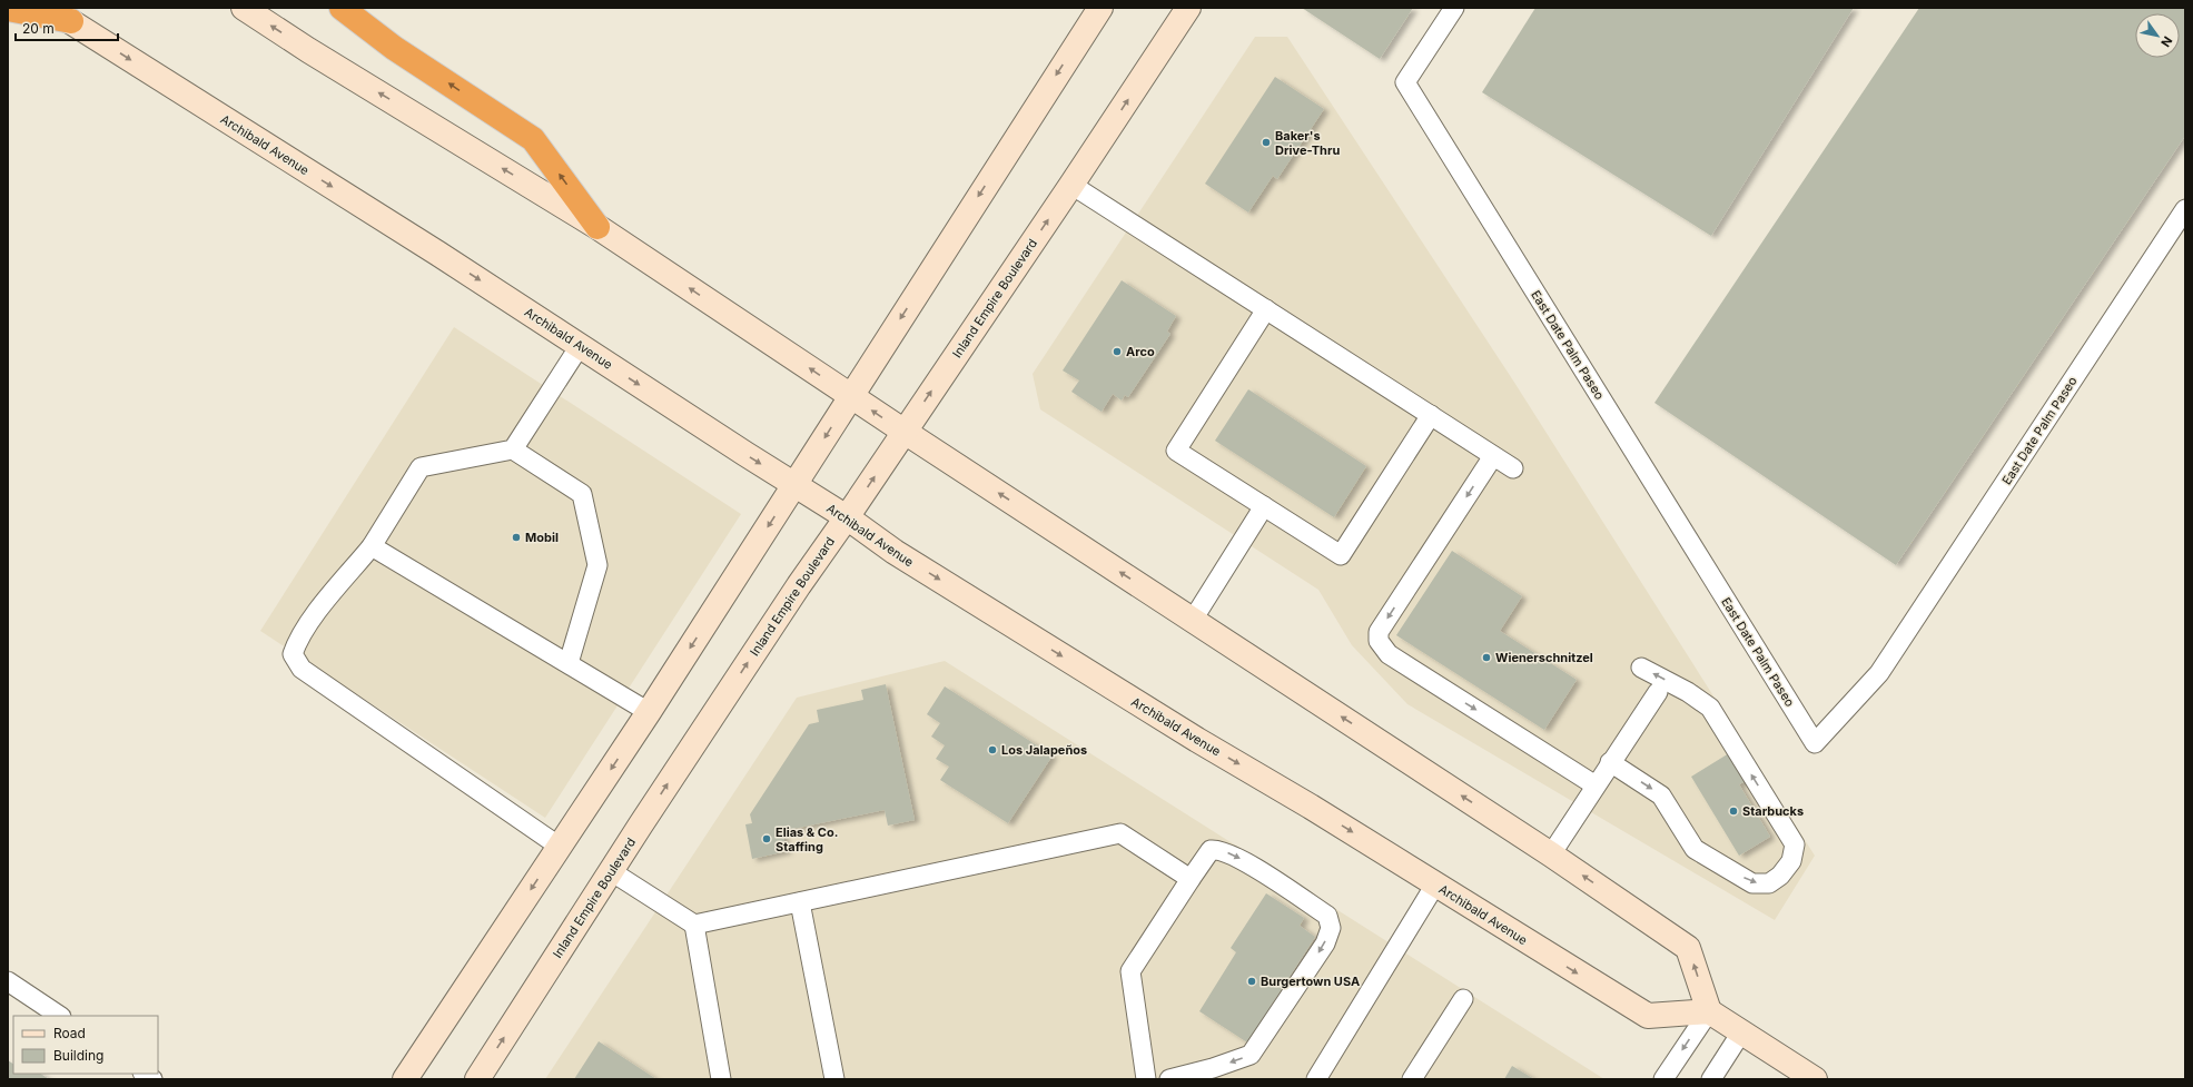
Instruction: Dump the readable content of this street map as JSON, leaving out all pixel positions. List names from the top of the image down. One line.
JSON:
{"streets":{"main road":["Archibald Avenue","Inland Empire Boulevard"],"lane":["East Date Palm Paseo"]},"crossings":[["Archibald Avenue","Inland Empire Boulevard"]],"places":["Baker's Drive-Thru","Arco","Mobil","Wienerschnitzel","Los Jalapeños","Starbucks","Elias & Co. Staffing","Burgertown USA"],"legend":["Road","Building"],"scale_bar":"20 m","north":"bottom right"}
